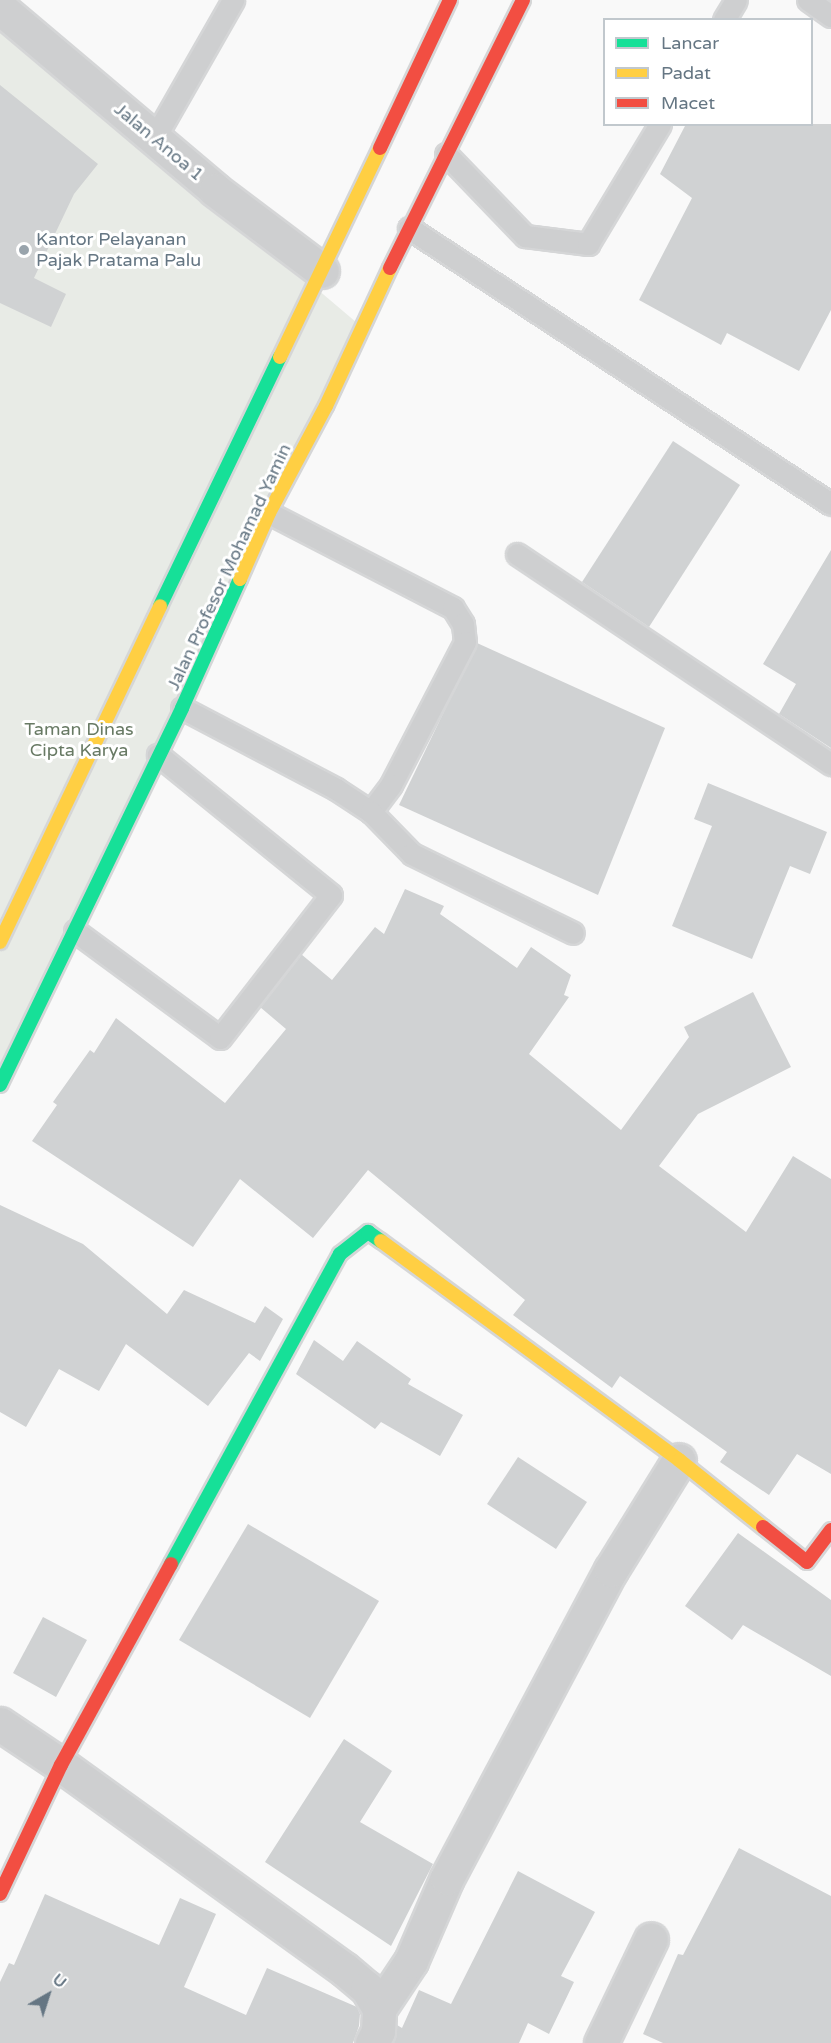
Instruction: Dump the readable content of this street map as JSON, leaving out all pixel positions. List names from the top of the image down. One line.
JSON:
{"streets":{"main road":["Jalan Profesor Mohamad Yamin"],"street":["Jalan Anoa 1"]},"parks":["Taman Dinas Cipta Karya"],"places":["Kantor Pelayanan Pajak Pratama Palu"],"legend":["Lancar","Padat","Macet"],"north":"top right"}
